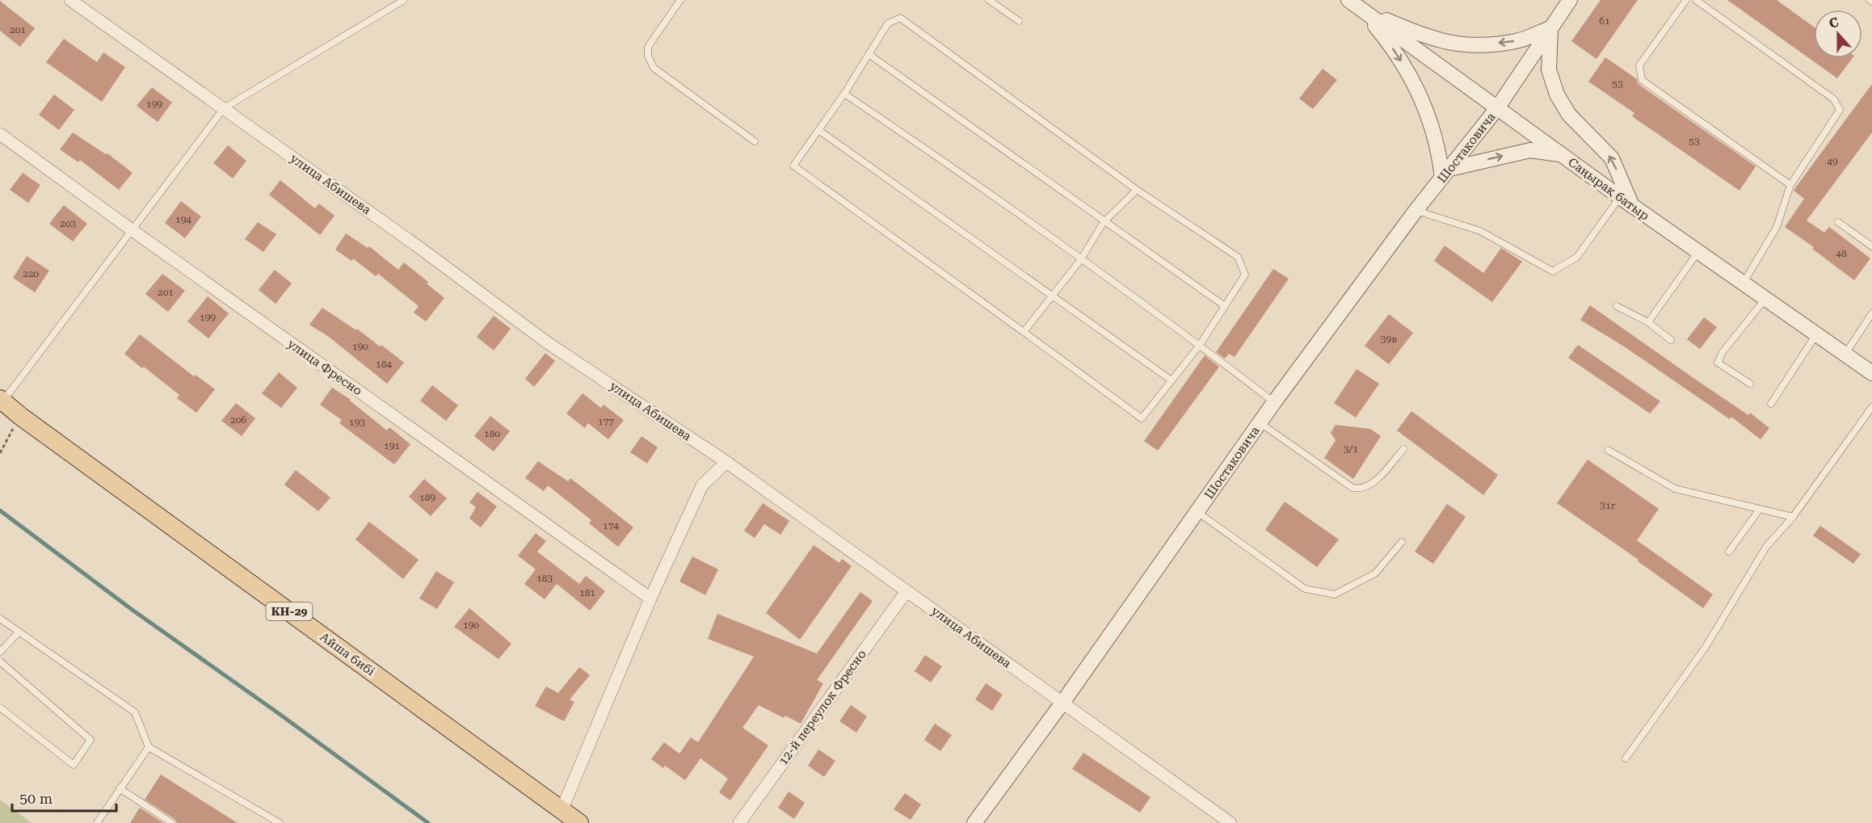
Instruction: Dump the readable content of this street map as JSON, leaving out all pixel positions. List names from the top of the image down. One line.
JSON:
{"streets":{"main road":["КН-29","Айша бибі"],"street":["Шостаковича","улица Абишева","Саңырақ батыр","улица Фресно","12-й переулок Фресно"]},"crossings":[["Шостаковича","улица Абишева"],["Шостаковича","Саңырақ батыр"],["улица Абишева","12-й переулок Фресно"]],"house_numbers":["61","201","53","199","53","49","194","203","48","220","201","199","39в","190","184","206","177","193","180","191","3/1","189","31г","174","183","181","190"],"scale_bar":"50 m","north":"top"}
